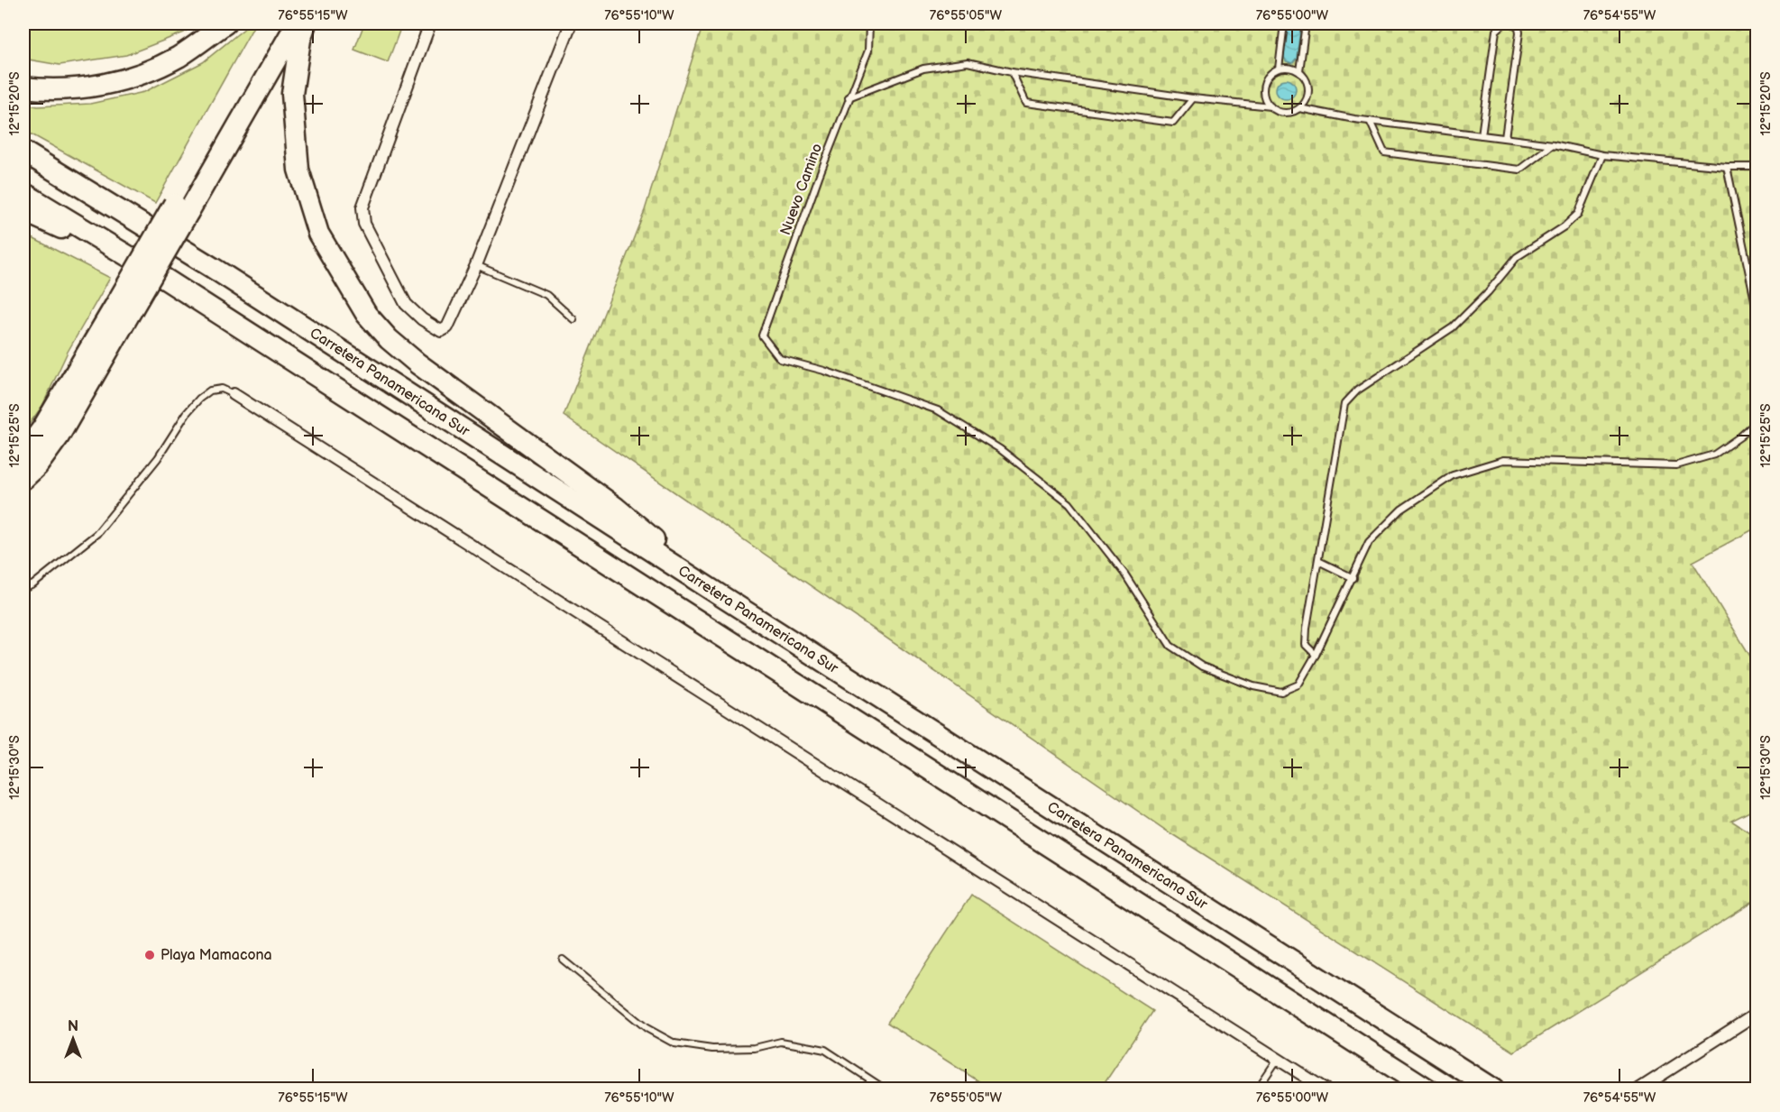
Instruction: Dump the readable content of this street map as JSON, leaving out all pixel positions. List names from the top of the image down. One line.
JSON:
{"streets":{"highway":["Carretera Panamericana Sur"],"lane":["Nuevo Camino"]},"places":["Playa Mamacona"],"north":"top","coordinates":["76°55'15\"W","76°55'10\"W","76°55'05\"W","76°55'00\"W","76°54'55\"W","12°15'20\"S","12°15'25\"S","12°15'30\"S"]}
